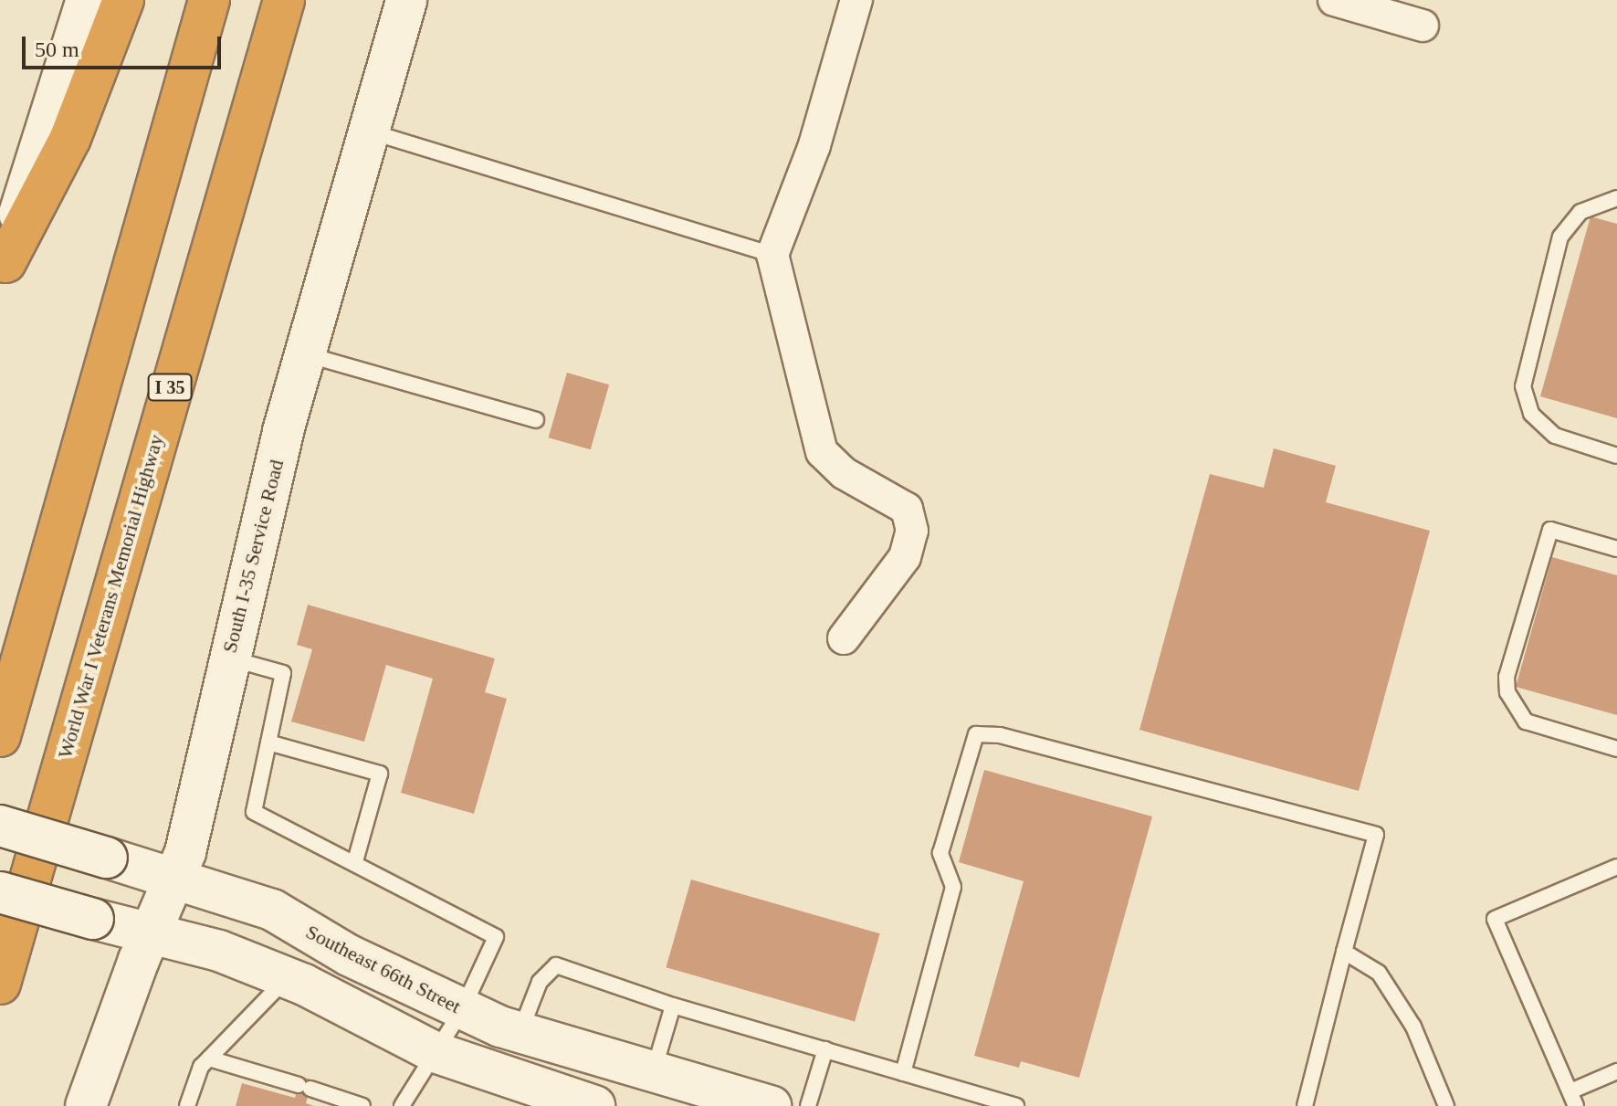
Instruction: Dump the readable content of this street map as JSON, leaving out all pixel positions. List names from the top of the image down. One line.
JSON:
{"streets":{"highway":["I 35","World War I Veterans Memorial Highway"],"main road":["South I-35 Service Road","Southeast 66th Street"]},"crossings":[["South I-35 Service Road","Southeast 66th Street"]],"scale_bar":"50 m"}
